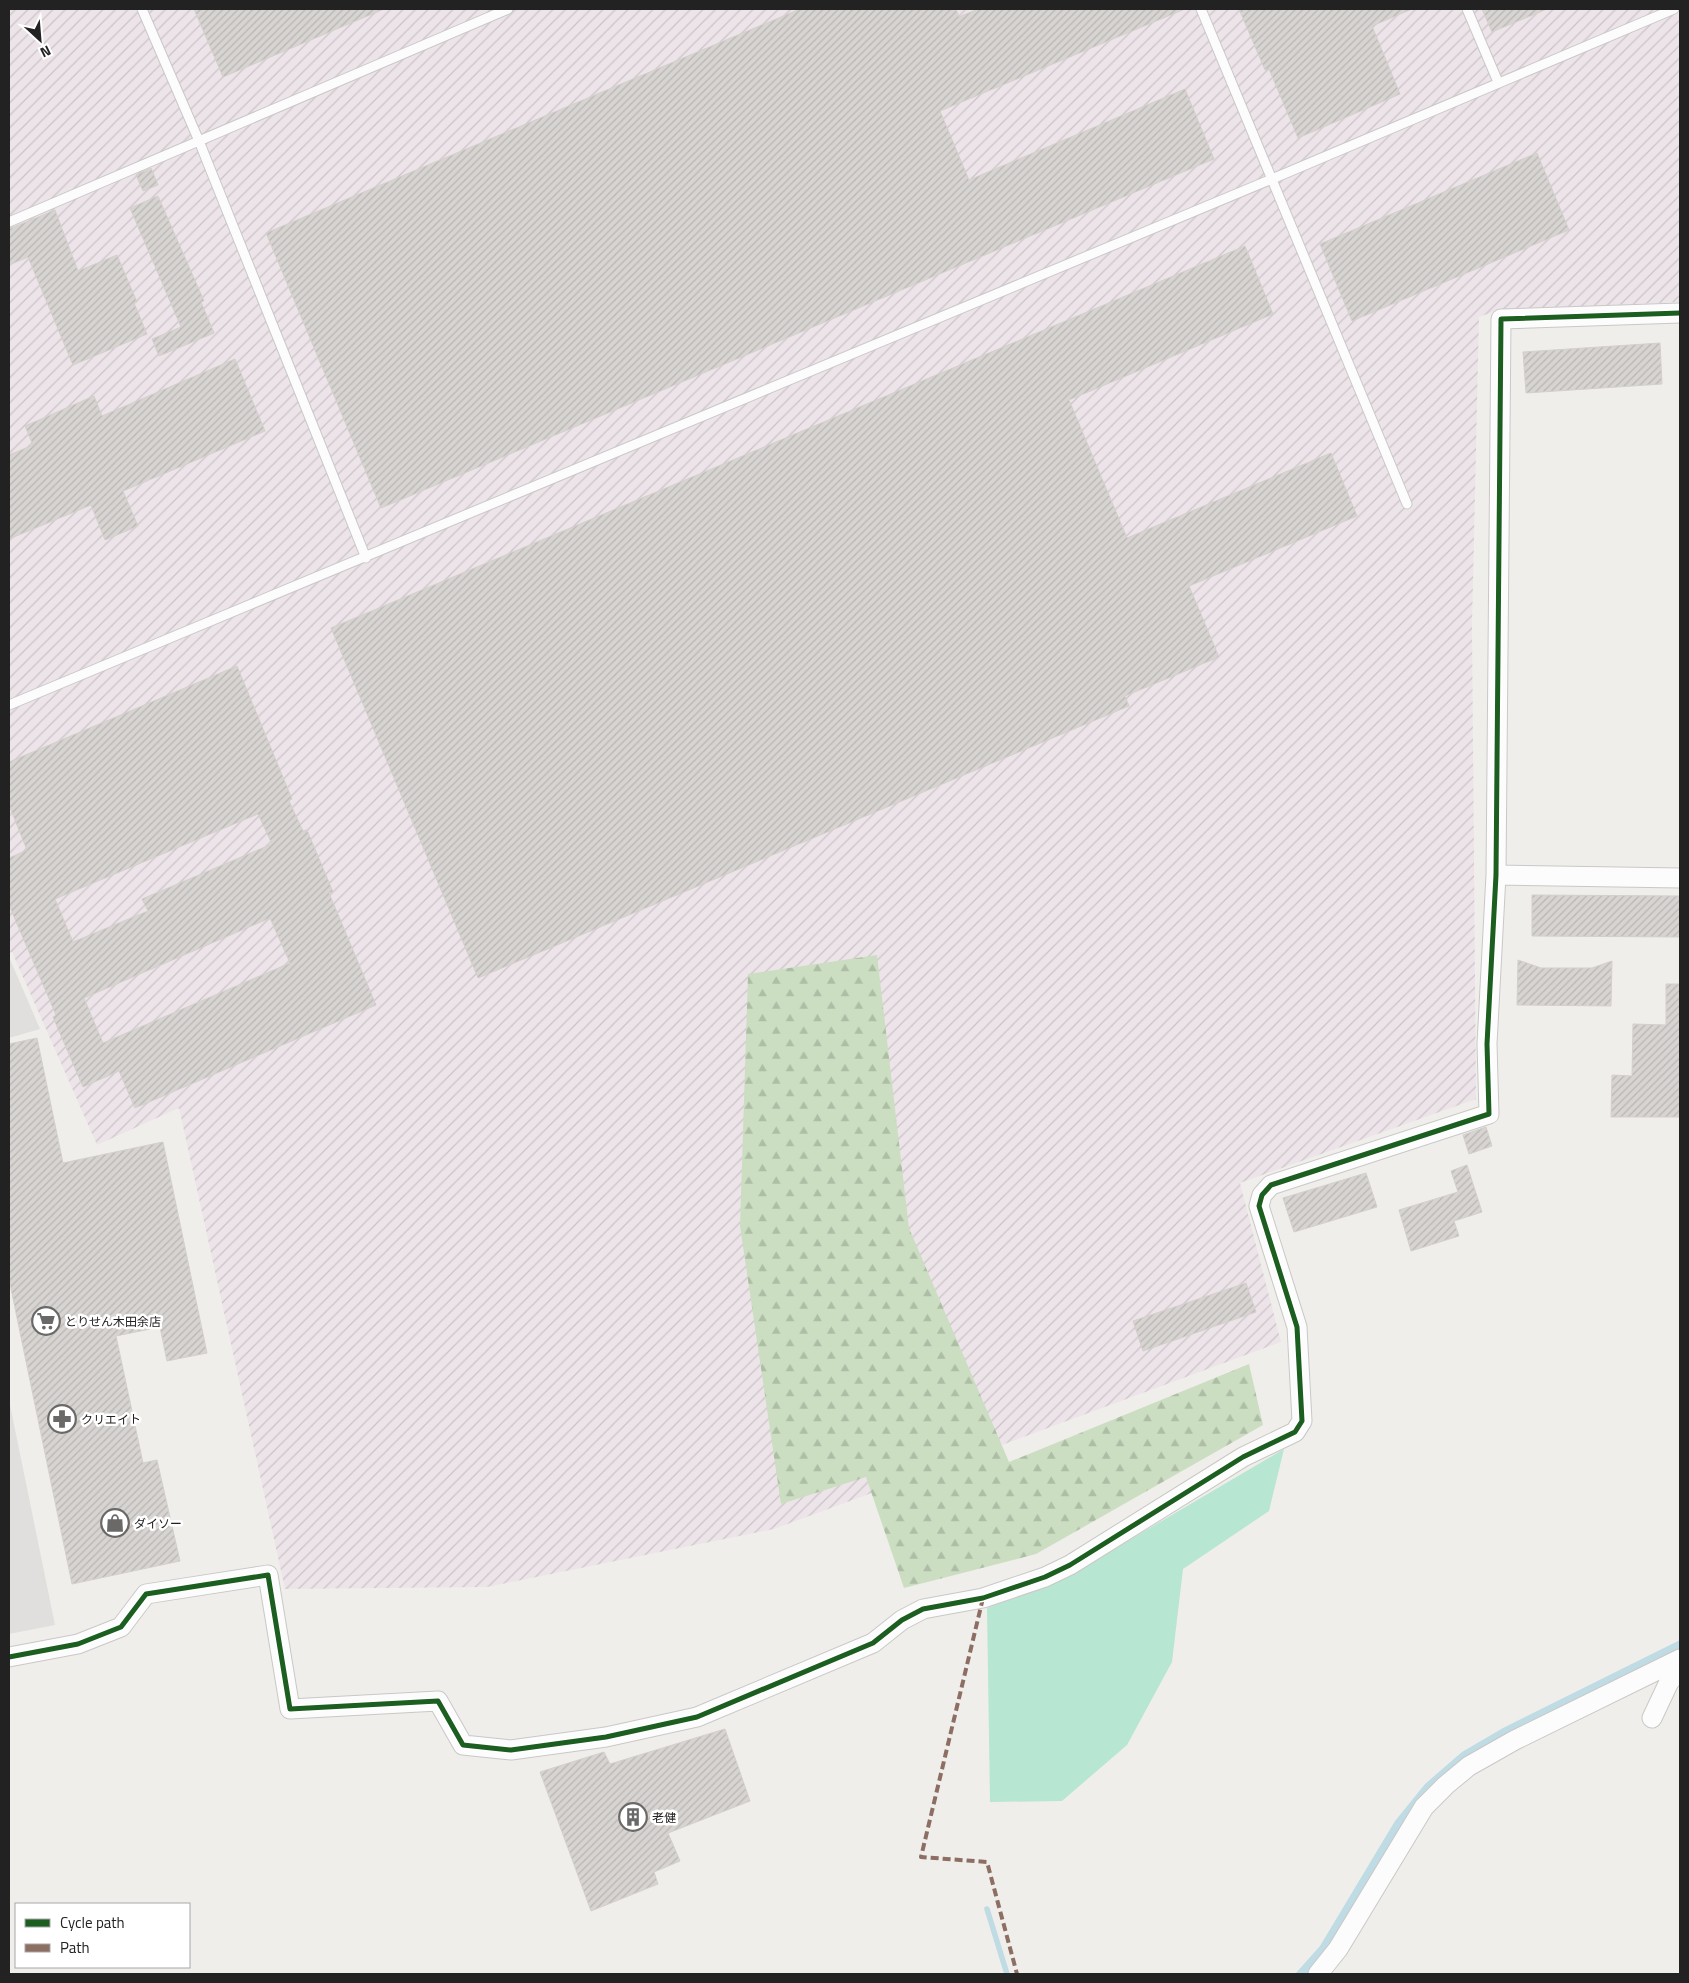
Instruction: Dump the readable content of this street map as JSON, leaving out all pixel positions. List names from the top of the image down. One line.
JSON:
{"places":{"supermarket":["とりせん木田余店"],"pharmacy":["クリエイト"],"shop":["ダイソー"],"building":["老健"]},"legend":["Cycle path","Path"],"north":"bottom right"}
